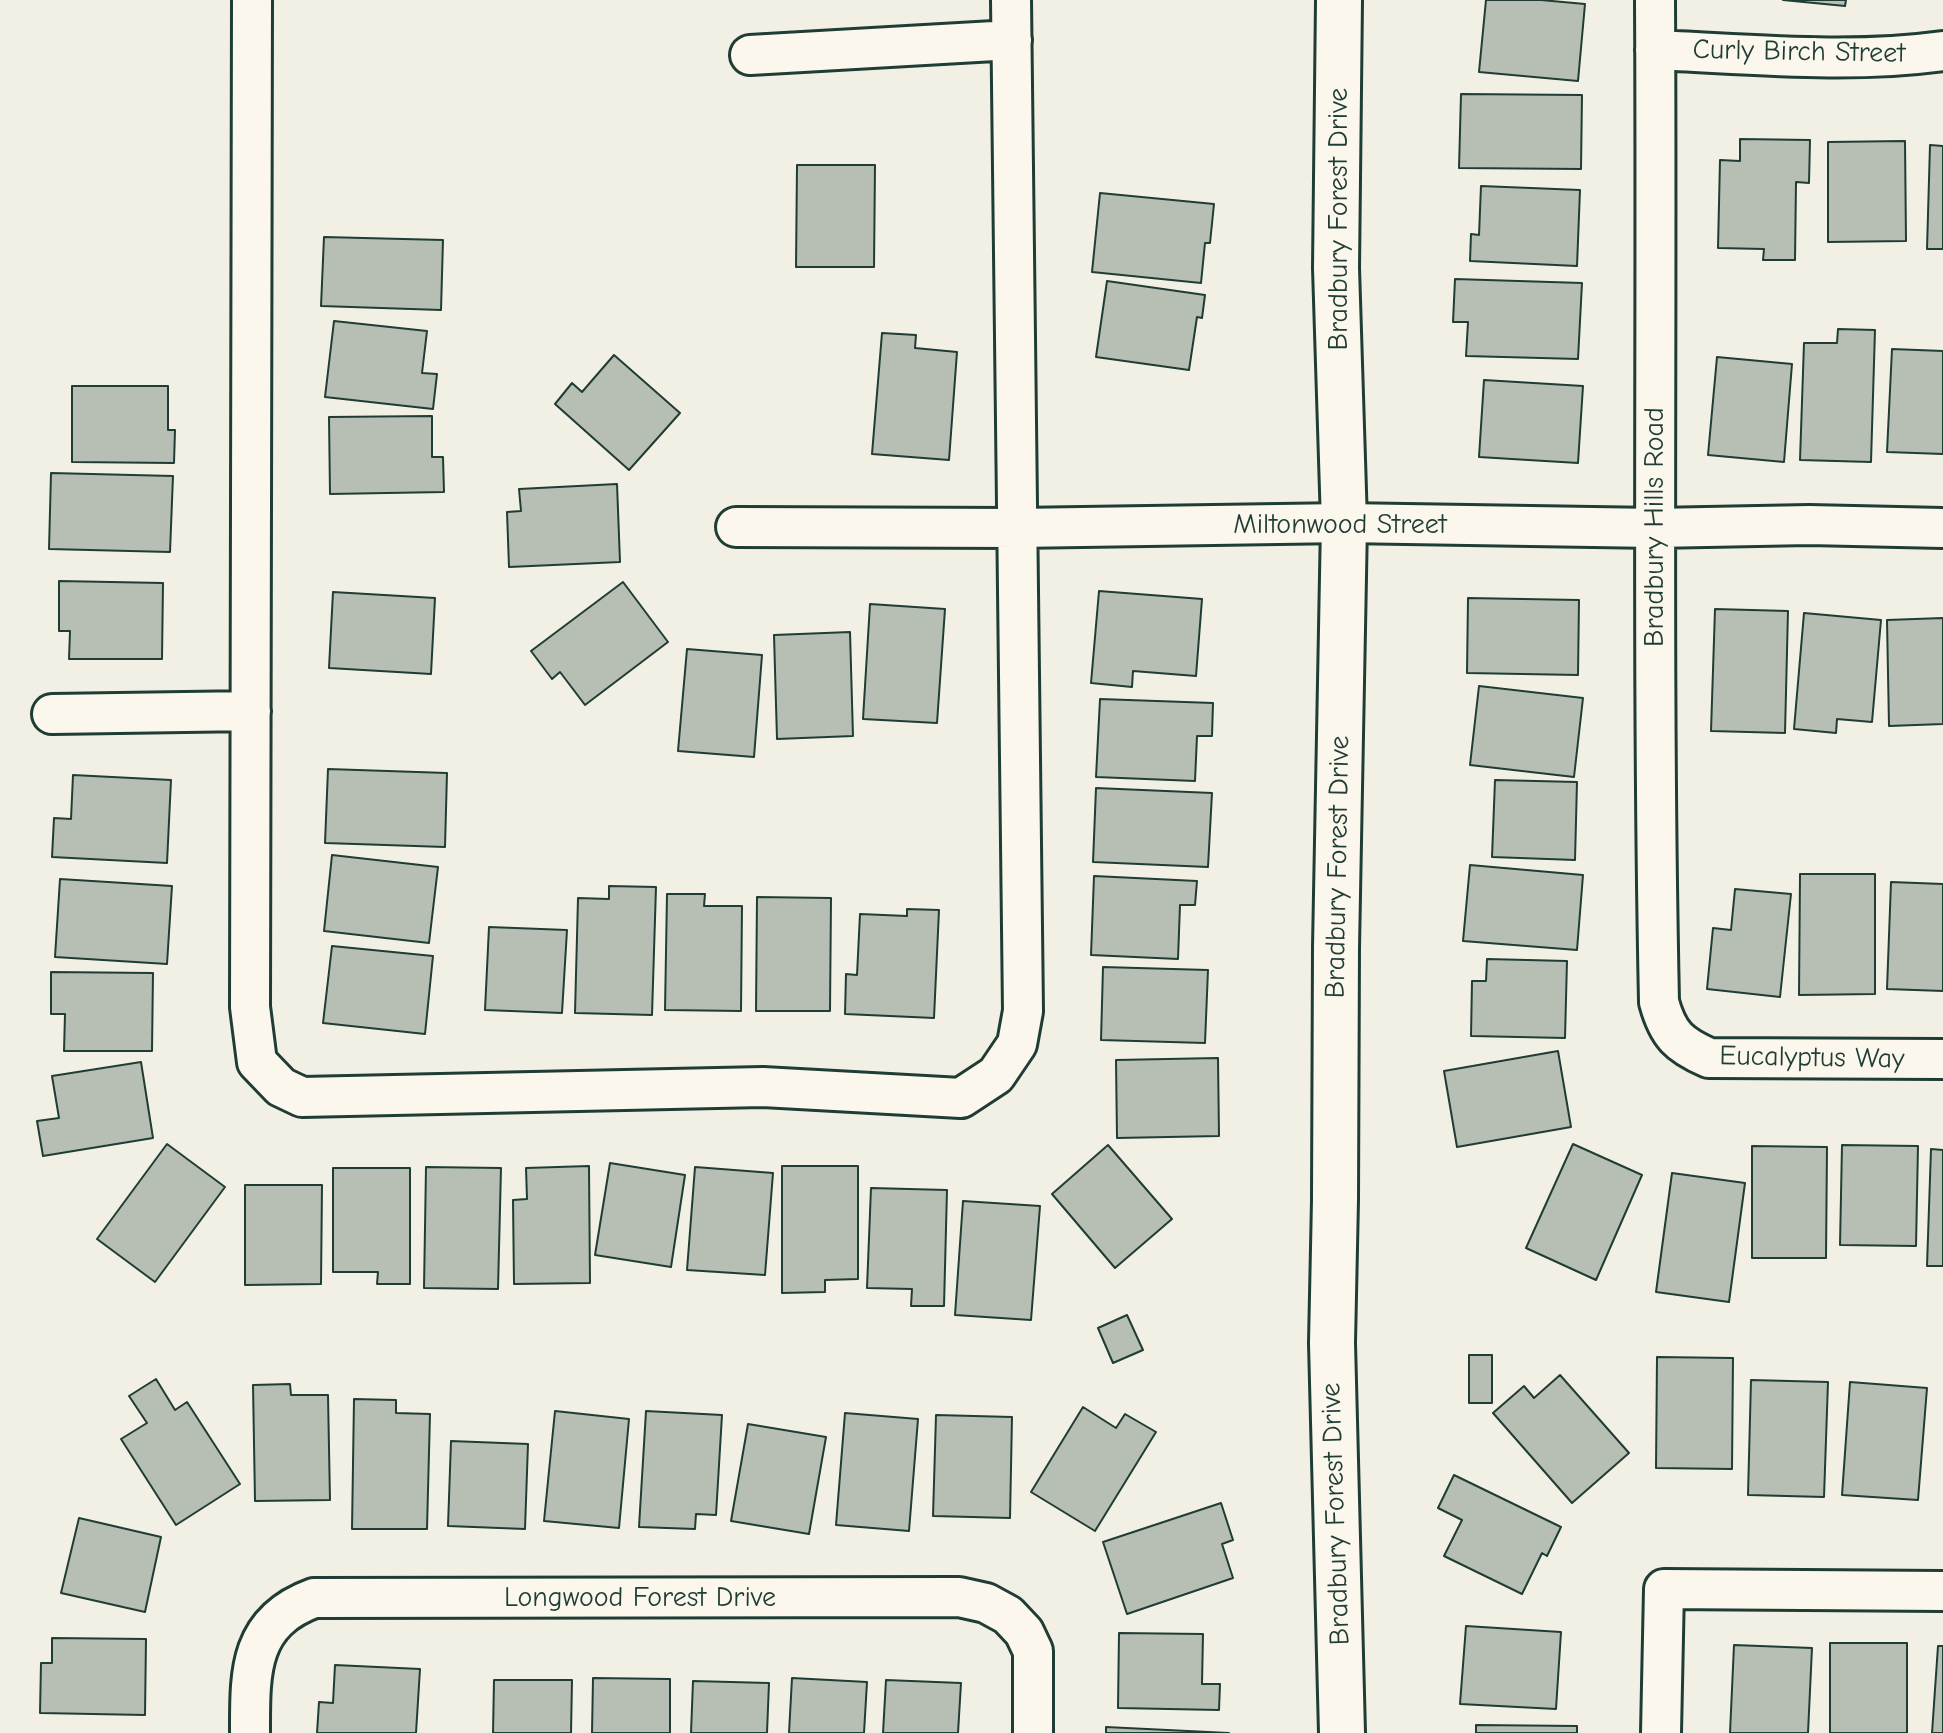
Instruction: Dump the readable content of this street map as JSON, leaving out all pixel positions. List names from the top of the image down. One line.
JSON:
{"streets":{"street":["Curly Birch Street","Bradbury Forest Drive","Miltonwood Street","Bradbury Hills Road","Eucalyptus Way","Longwood Forest Drive"]},"crossings":[["Curly Birch Street","Bradbury Hills Road"],["Bradbury Forest Drive","Miltonwood Street"],["Miltonwood Street","Bradbury Hills Road"],["Bradbury Hills Road","Eucalyptus Way"]]}
